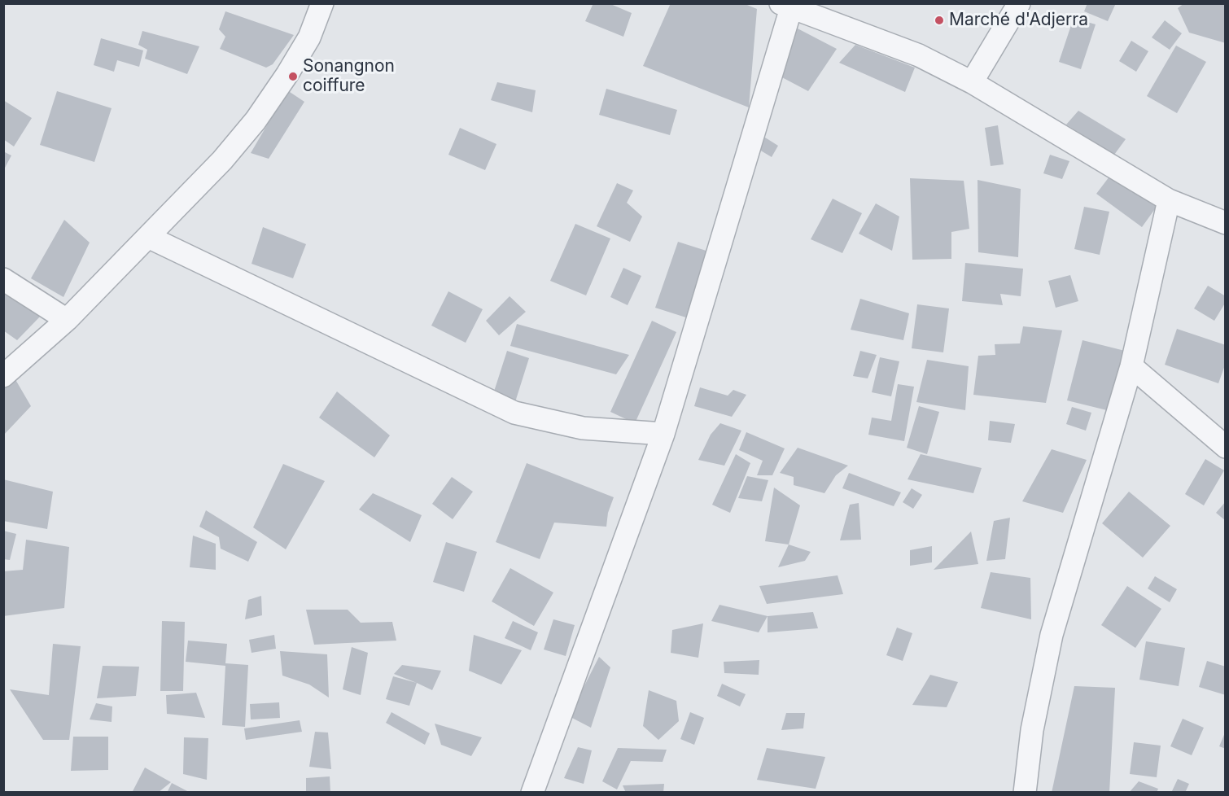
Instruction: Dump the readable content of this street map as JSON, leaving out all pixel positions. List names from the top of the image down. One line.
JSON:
{"places":["Marché d'Adjerra","Sonangnon coiffure"]}
